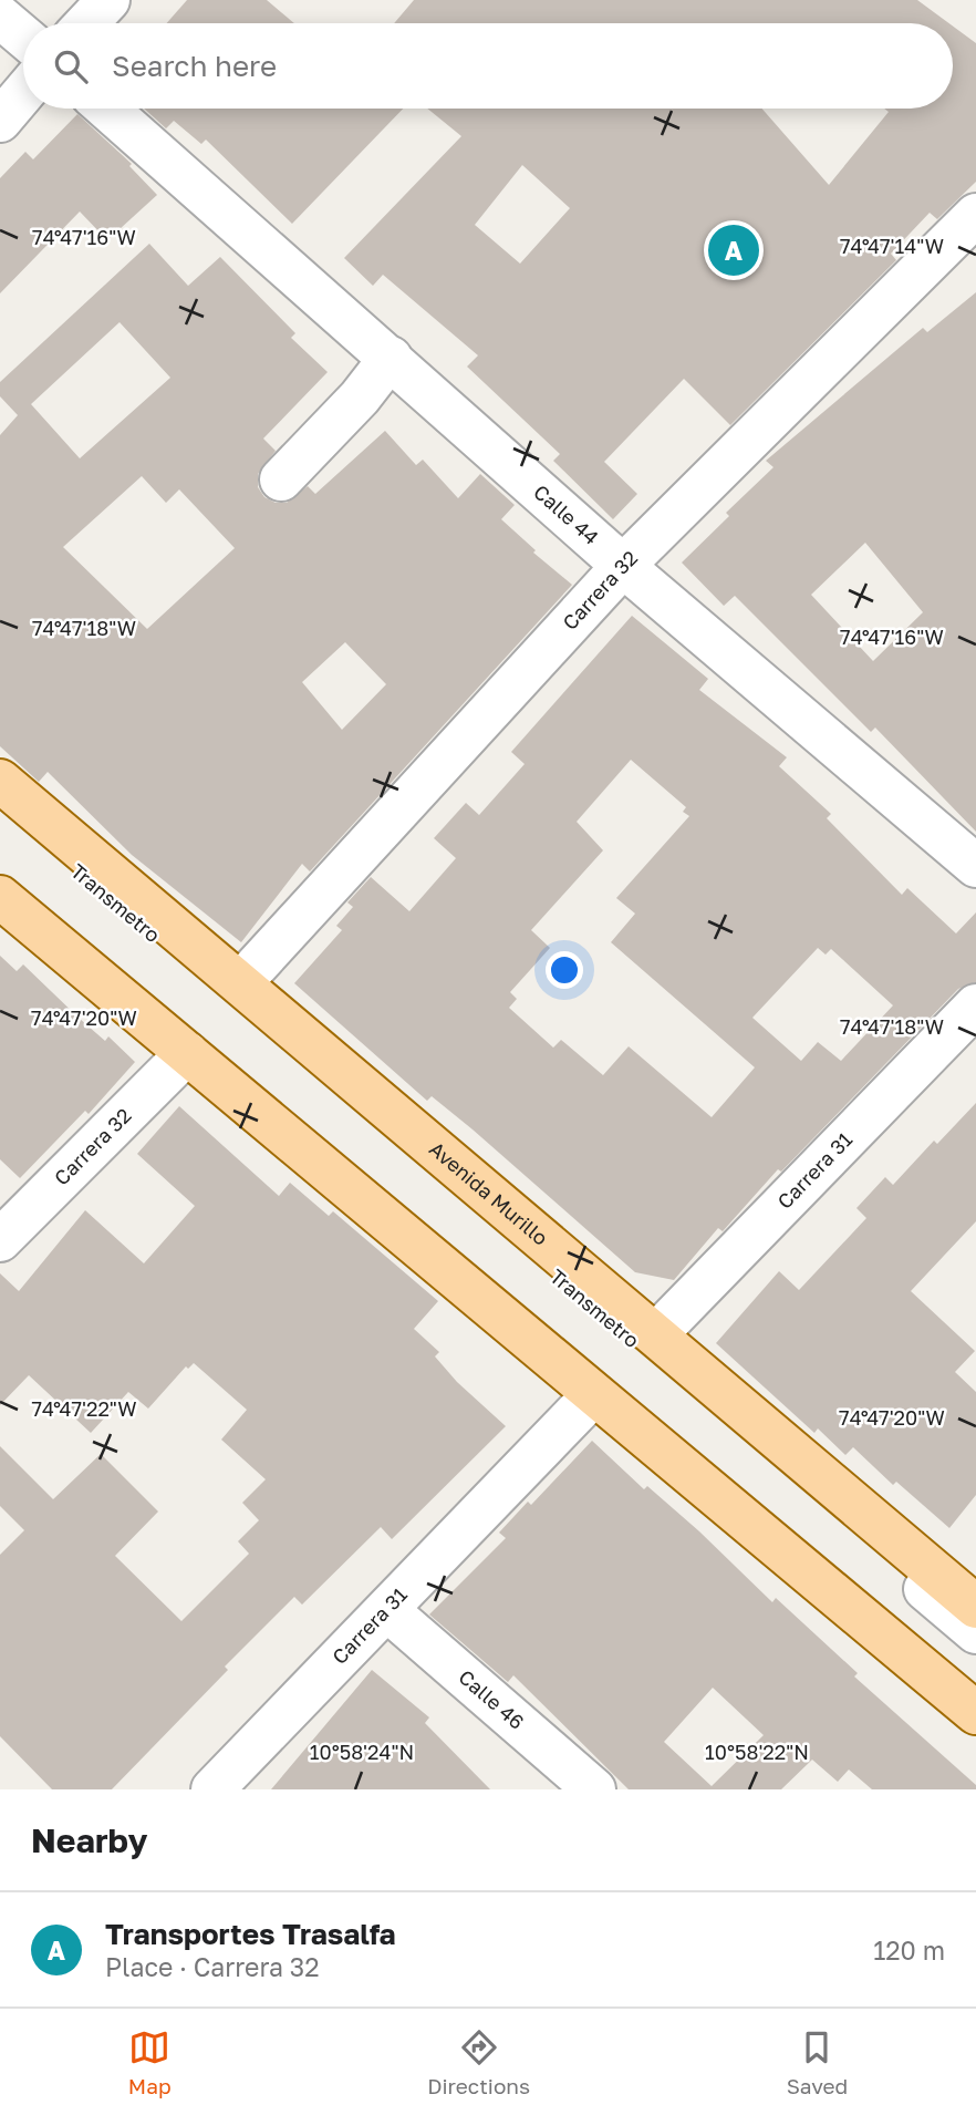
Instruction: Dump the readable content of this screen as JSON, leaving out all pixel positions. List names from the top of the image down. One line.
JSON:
{"streets":{"main road":["Avenida Murillo"],"street":["Calle 44","Carrera 32","Transmetro","Carrera 31","Calle 46"]},"crossings":[["Calle 44","Carrera 32"],["Carrera 32","Avenida Murillo"],["Carrera 31","Avenida Murillo"],["Carrera 31","Calle 46"]],"page":{"search":"Search here","pins":"A","heading":"Nearby","list":[{"mark":"A","name":"Transportes Trasalfa","note":"Place · Carrera 32","value":"120 m"}],"nav":["Map","Directions","Saved"]},"coordinates":["74°47'16\"W","74°47'14\"W","74°47'18\"W","74°47'20\"W","74°47'22\"W","10°58'24\"N","10°58'22\"N"]}
